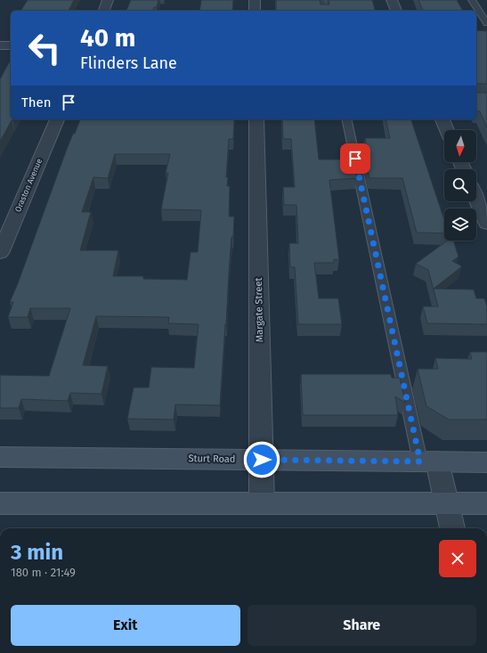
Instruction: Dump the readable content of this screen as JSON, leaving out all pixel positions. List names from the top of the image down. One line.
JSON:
{"streets":{"main road":["Sturt Road"],"street":["Oraston Avenue","Margate Street"]},"crossings":[["Margate Street","Sturt Road"]],"north":"bottom","page":{"turn":["40 m","Flinders Lane"],"then":"Then","heading":["3 min","180 m · 21:49"],"buttons":["Exit","Share"]}}
